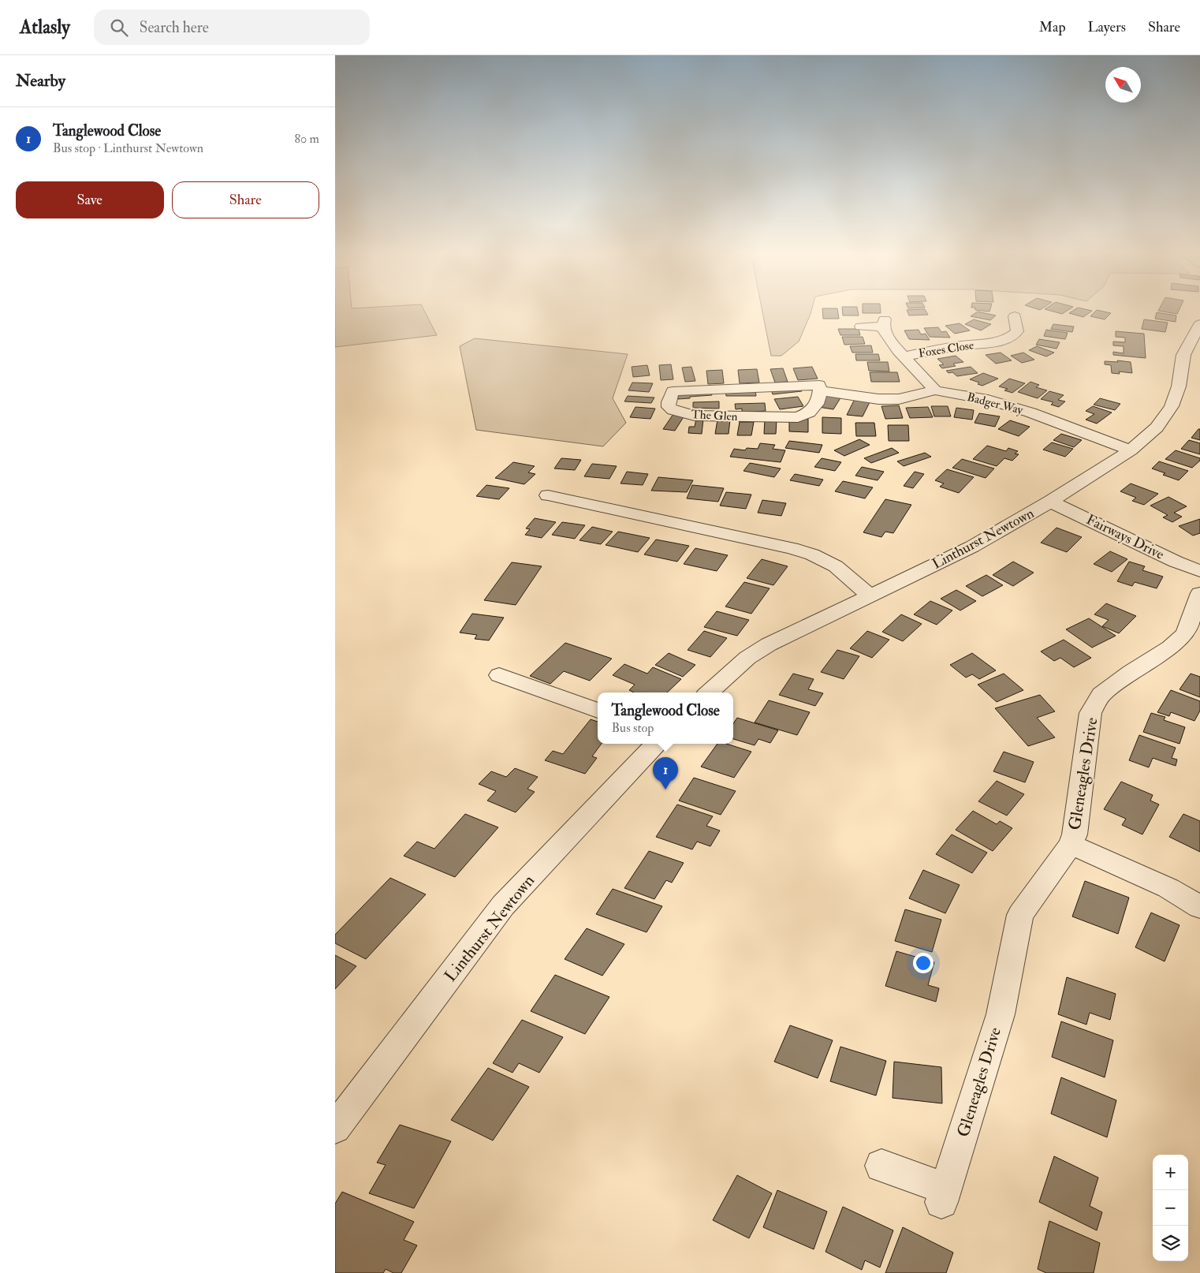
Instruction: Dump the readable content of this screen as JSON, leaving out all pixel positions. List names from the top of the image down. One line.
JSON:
{"streets":{"street":["Foxes Close","Badger Way","The Glen","Fairways Drive","Linthurst Newtown","Gleneagles Drive"]},"crossings":[["Badger Way","The Glen"],["Badger Way","Linthurst Newtown"],["Fairways Drive","Linthurst Newtown"]],"north":"top left","page":{"header":"Atlasly","search":"Search here","nav":["Map","Layers","Share"],"heading":"Nearby","list":[{"mark":"1","name":"Tanglewood Close","note":"Bus stop · Linthurst Newtown","value":"80 m"}],"buttons":["Save","Share"],"popup":["Tanglewood Close","Bus stop"],"pins":"1","map_buttons":["+","−"]}}
